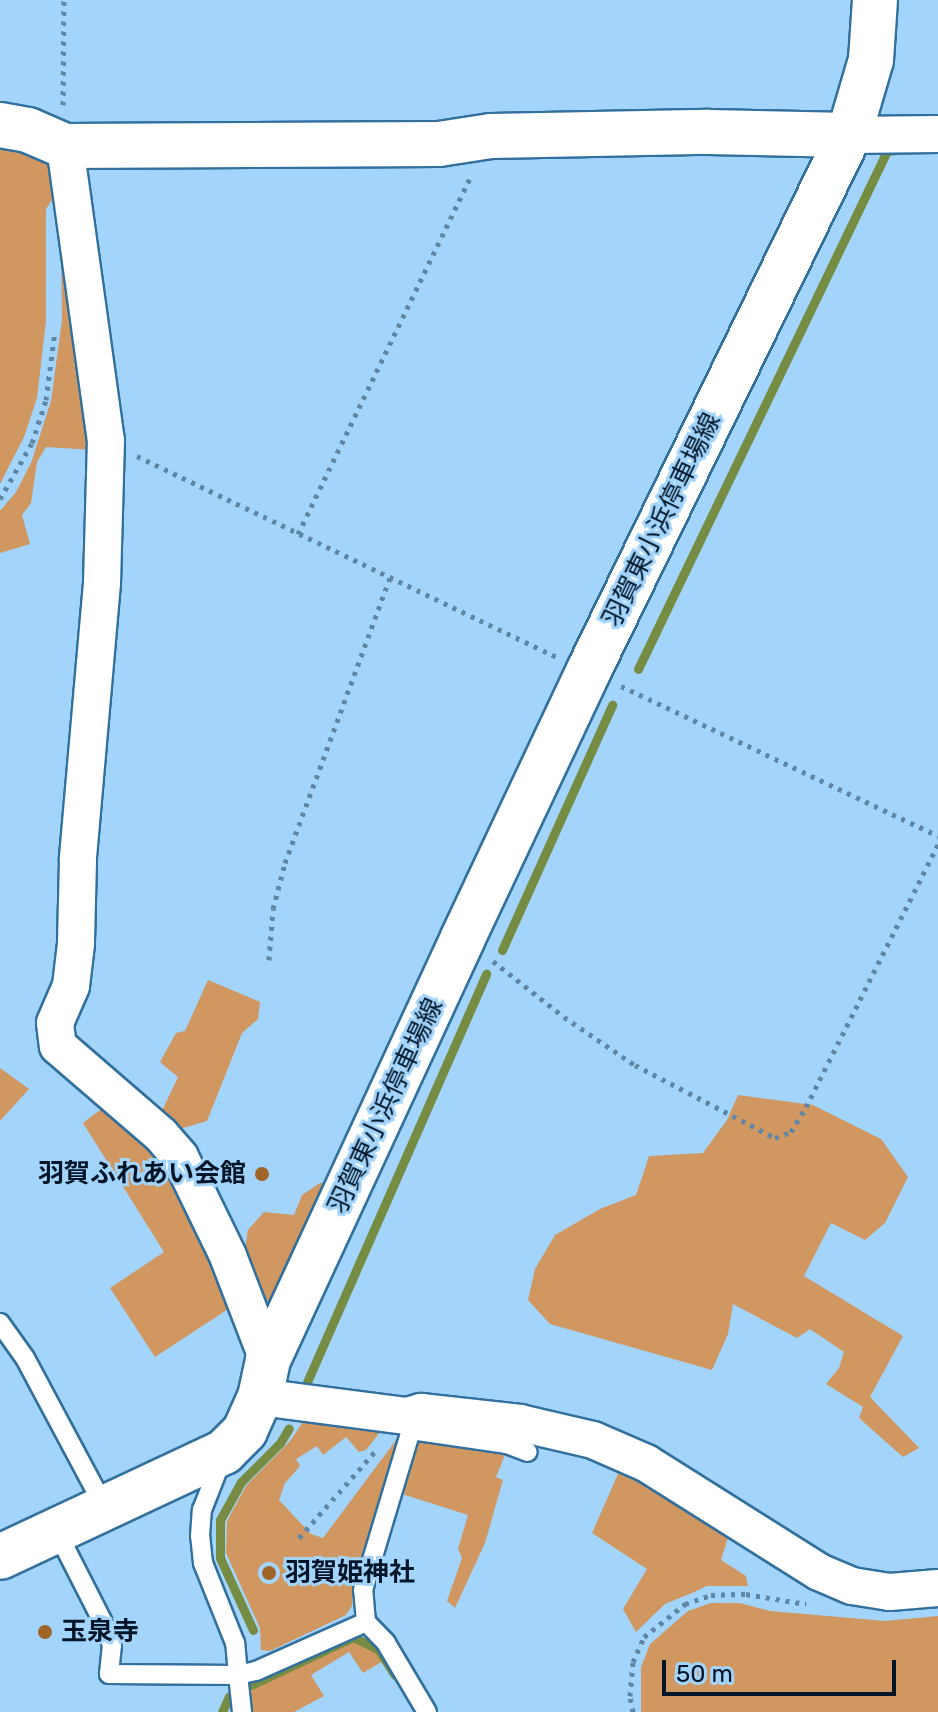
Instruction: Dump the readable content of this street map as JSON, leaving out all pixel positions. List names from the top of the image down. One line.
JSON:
{"streets":{"main road":["羽賀東小浜停車場線"]},"places":["羽賀ふれあい会館","羽賀姫神社","玉泉寺"],"scale_bar":"50 m"}
